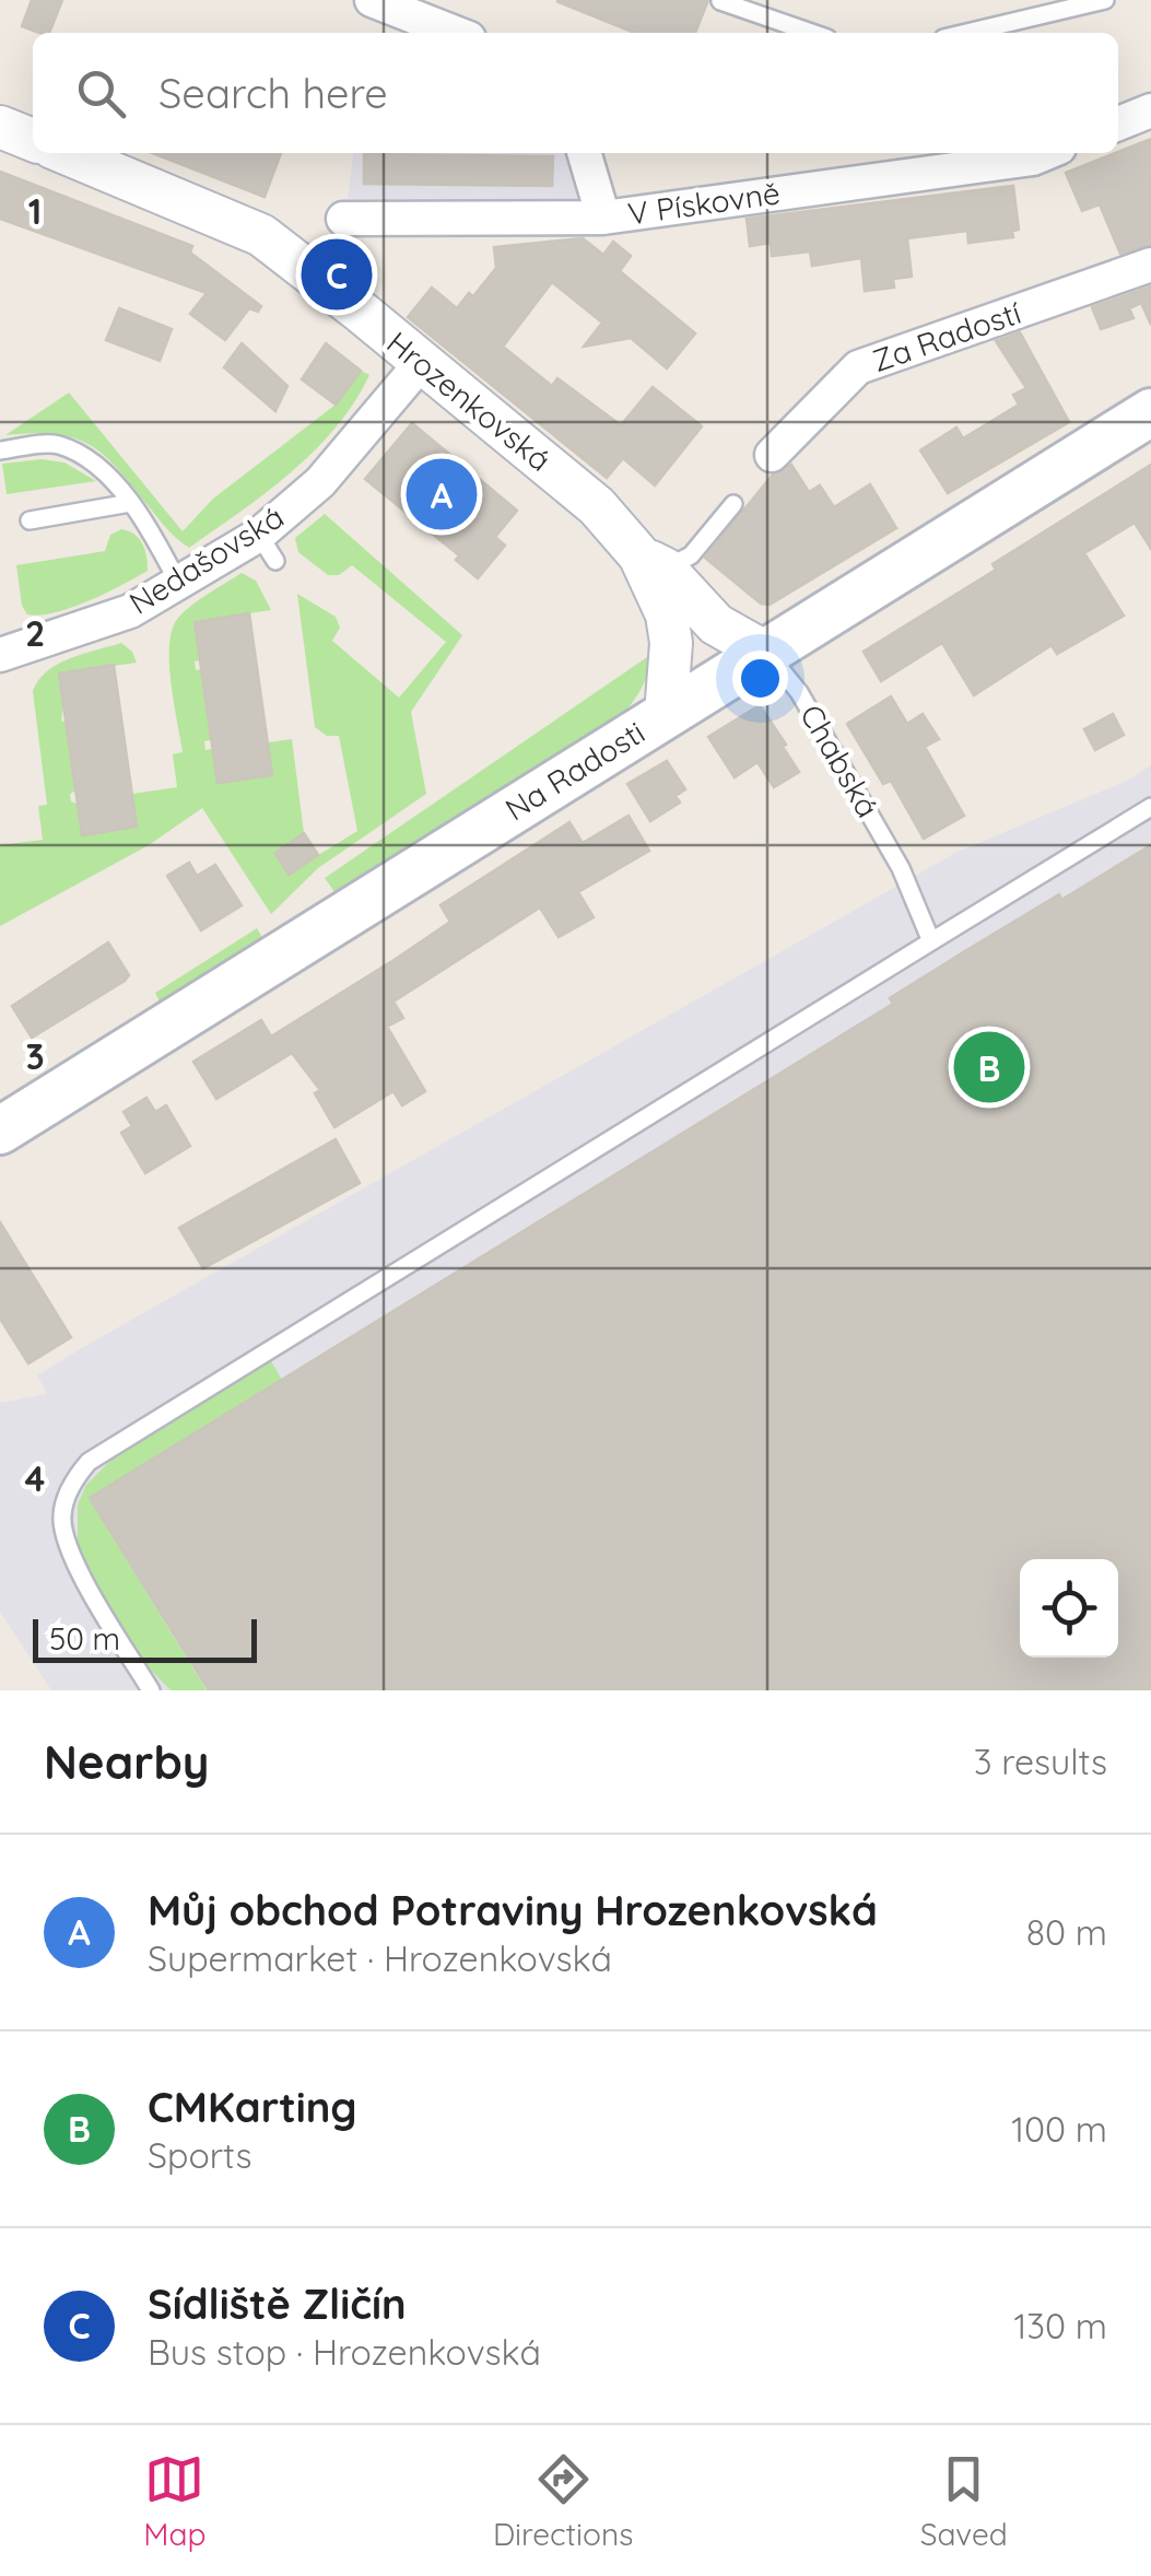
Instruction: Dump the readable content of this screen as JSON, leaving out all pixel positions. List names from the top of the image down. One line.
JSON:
{"streets":{"main road":["Na Radosti"],"street":["V Pískovně","Za Radostí","Hrozenkovská","Nedašovská"],"lane":["Chabská"]},"crossings":[["Hrozenkovská","Nedašovská"],["Hrozenkovská","Chabská"],["Hrozenkovská","Na Radosti"],["Chabská","Na Radosti"]],"scale_bar":"50 m","page":{"search":"Search here","pins":["C","A","B"],"scale":"50 m","heading":["Nearby","3 results"],"list":[{"mark":"A","name":"Můj obchod Potraviny Hrozenkovská","note":"Supermarket · Hrozenkovská","value":"80 m"},{"mark":"B","name":"CMKarting","note":"Sports","value":"100 m"},{"mark":"C","name":"Sídliště Zličín","note":"Bus stop · Hrozenkovská","value":"130 m"}],"nav":["Map","Directions","Saved"]},"grid":{"rows":["1","2","3","4"]}}
